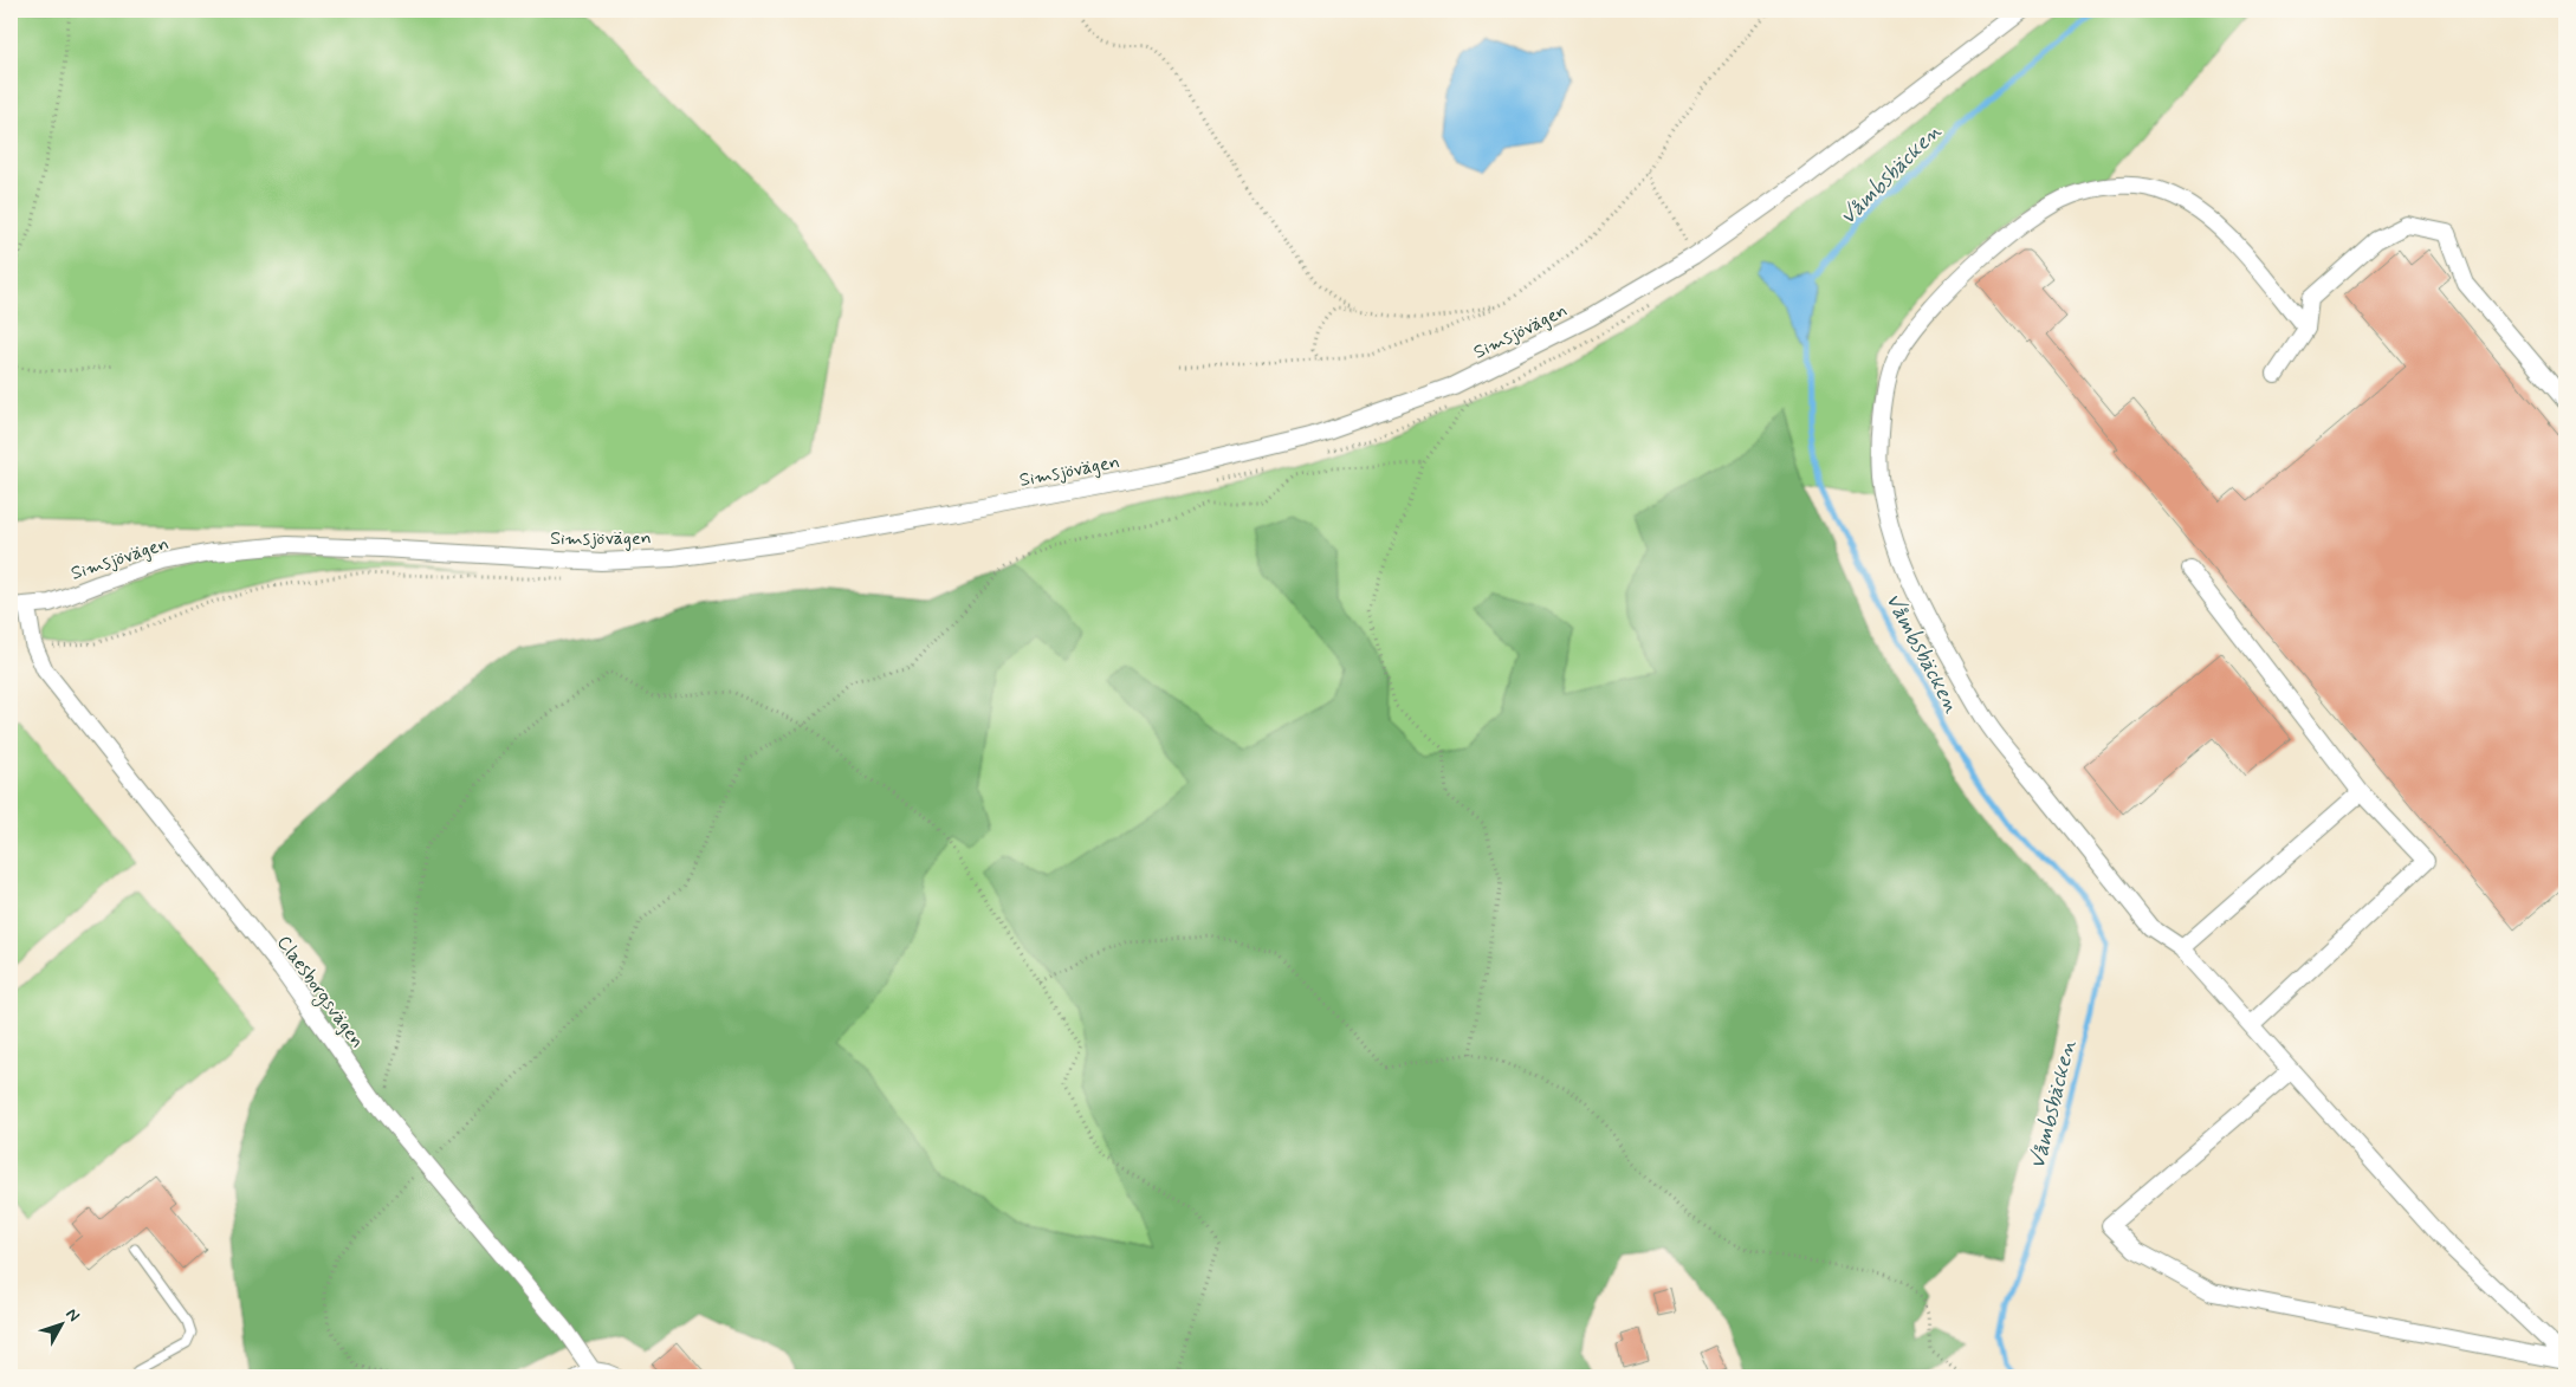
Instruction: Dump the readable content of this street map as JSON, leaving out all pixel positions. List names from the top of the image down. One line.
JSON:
{"streets":{"street":["Simsjövägen","Claesborgsvägen"]},"crossings":[["Simsjövägen","Claesborgsvägen"]],"water":["Våmbsbäcken"],"north":"top right"}
